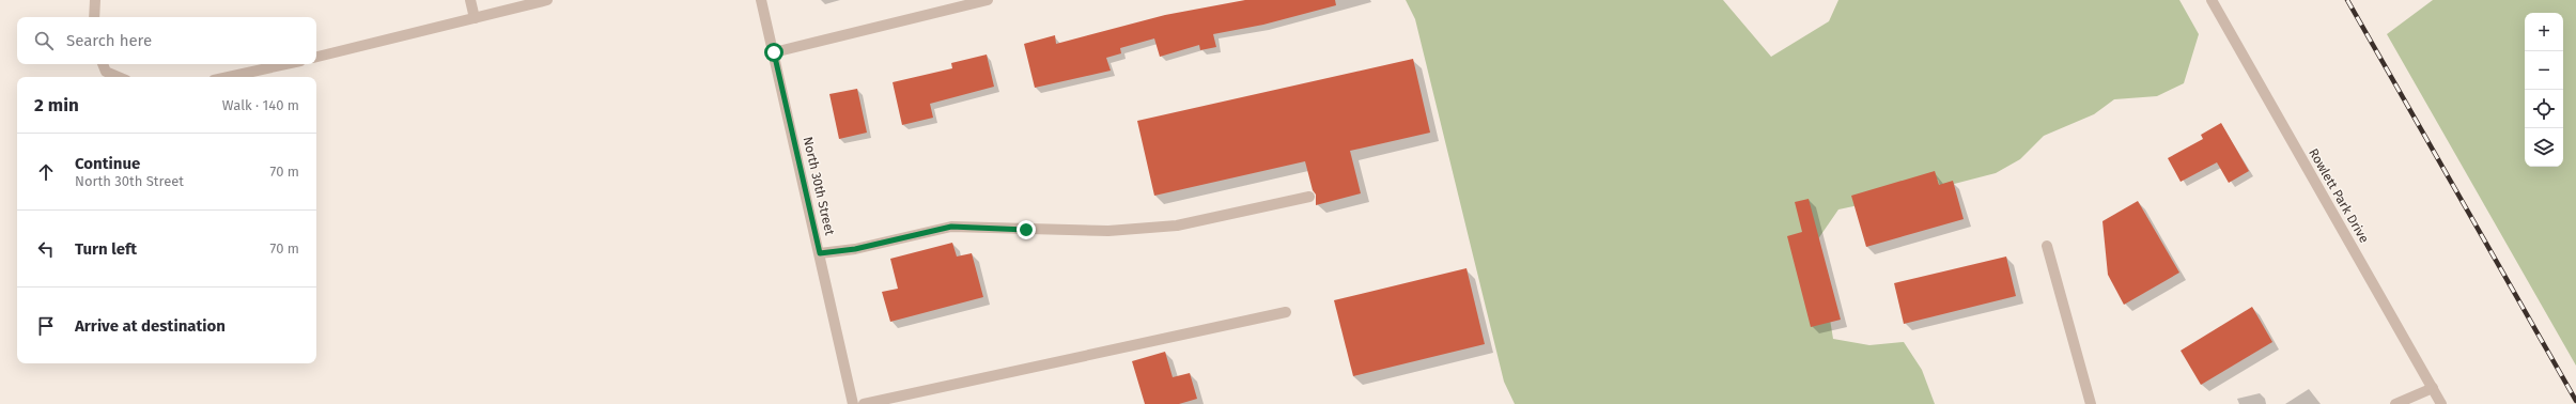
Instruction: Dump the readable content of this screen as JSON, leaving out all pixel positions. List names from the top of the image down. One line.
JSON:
{"streets":{"street":["North 30th Street","Rowlett Park Drive"]},"page":{"map_buttons":["+","−"],"search":"Search here","heading":["2 min","Walk · 140 m"],"list":[["Continue","North 30th Street","70 m"],["Turn left","70 m"],"Arrive at destination"]}}
